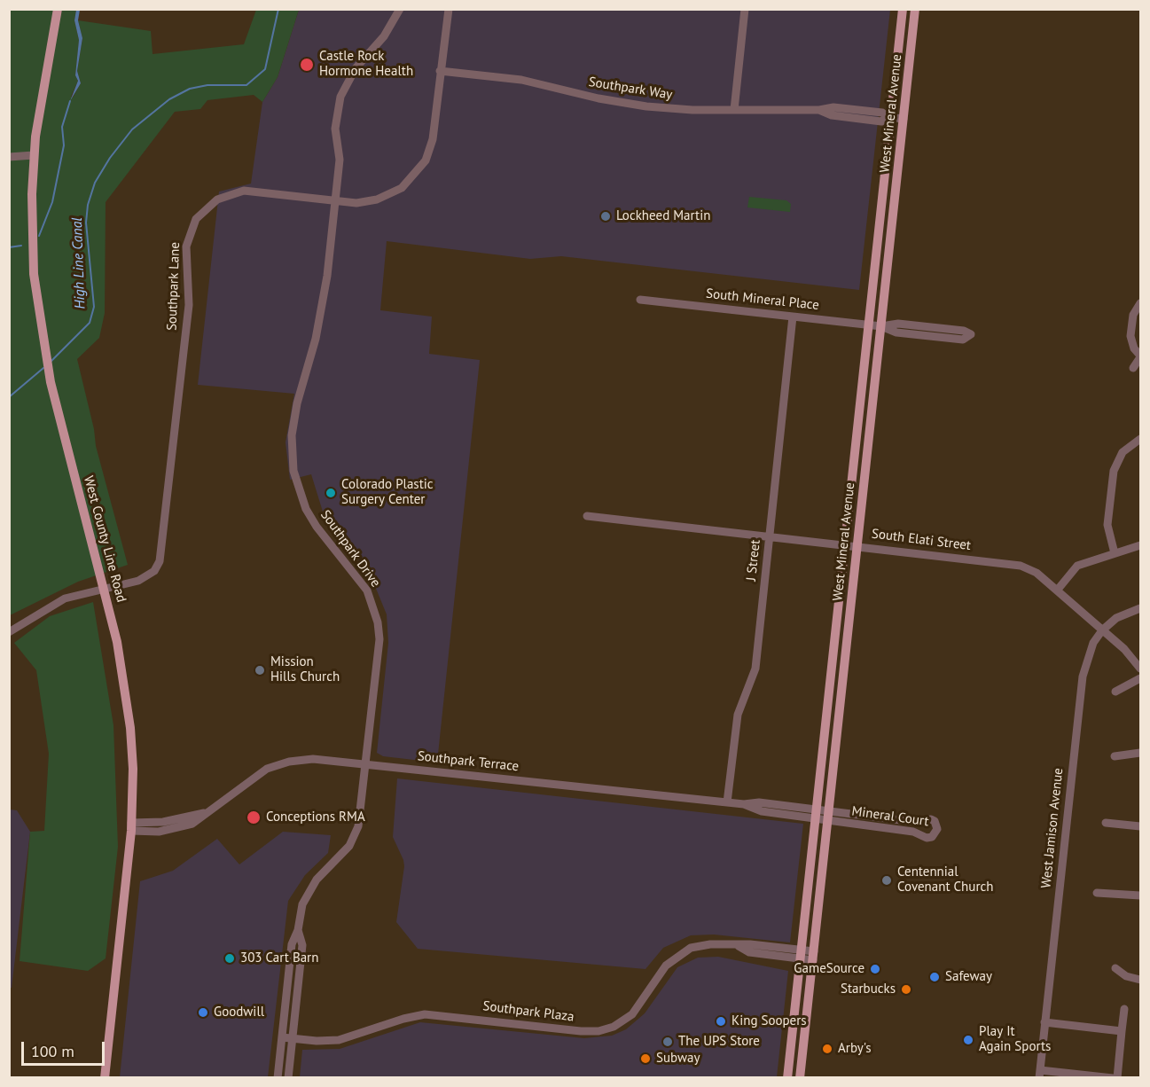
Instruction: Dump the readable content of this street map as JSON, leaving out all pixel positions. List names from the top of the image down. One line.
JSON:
{"streets":{"main road":["West Mineral Avenue","West County Line Road"],"street":["Southpark Way","Southpark Lane","South Mineral Place","South Elati Street","Southpark Drive","J Street","Southpark Terrace","Mineral Court","West Jamison Avenue","Southpark Plaza"]},"crossings":[["Southpark Way","West Mineral Avenue"],["Southpark Way","Southpark Lane"],["West Mineral Avenue","South Mineral Place"],["West Mineral Avenue","South Elati Street"],["West Mineral Avenue","Southpark Terrace"],["West Mineral Avenue","Mineral Court"],["West Mineral Avenue","Southpark Plaza"],["Southpark Lane","West County Line Road"],["Southpark Lane","Southpark Drive"],["South Mineral Place","J Street"],["West County Line Road","Southpark Terrace"],["South Elati Street","J Street"],["South Elati Street","West Jamison Avenue"],["Southpark Drive","Southpark Terrace"],["Southpark Drive","Southpark Plaza"],["J Street","Southpark Terrace"],["Southpark Terrace","Mineral Court"]],"water":["High Line Canal"],"places":["Castle Rock Hormone Health","Lockheed Martin","Colorado Plastic Surgery Center","Mission Hills Church","Conceptions RMA","Centennial Covenant Church","303 Cart Barn","GameSource","Safeway","Starbucks","Goodwill","King Soopers","Play It Again Sports","The UPS Store","Arby's","Subway"],"scale_bar":"100 m"}
